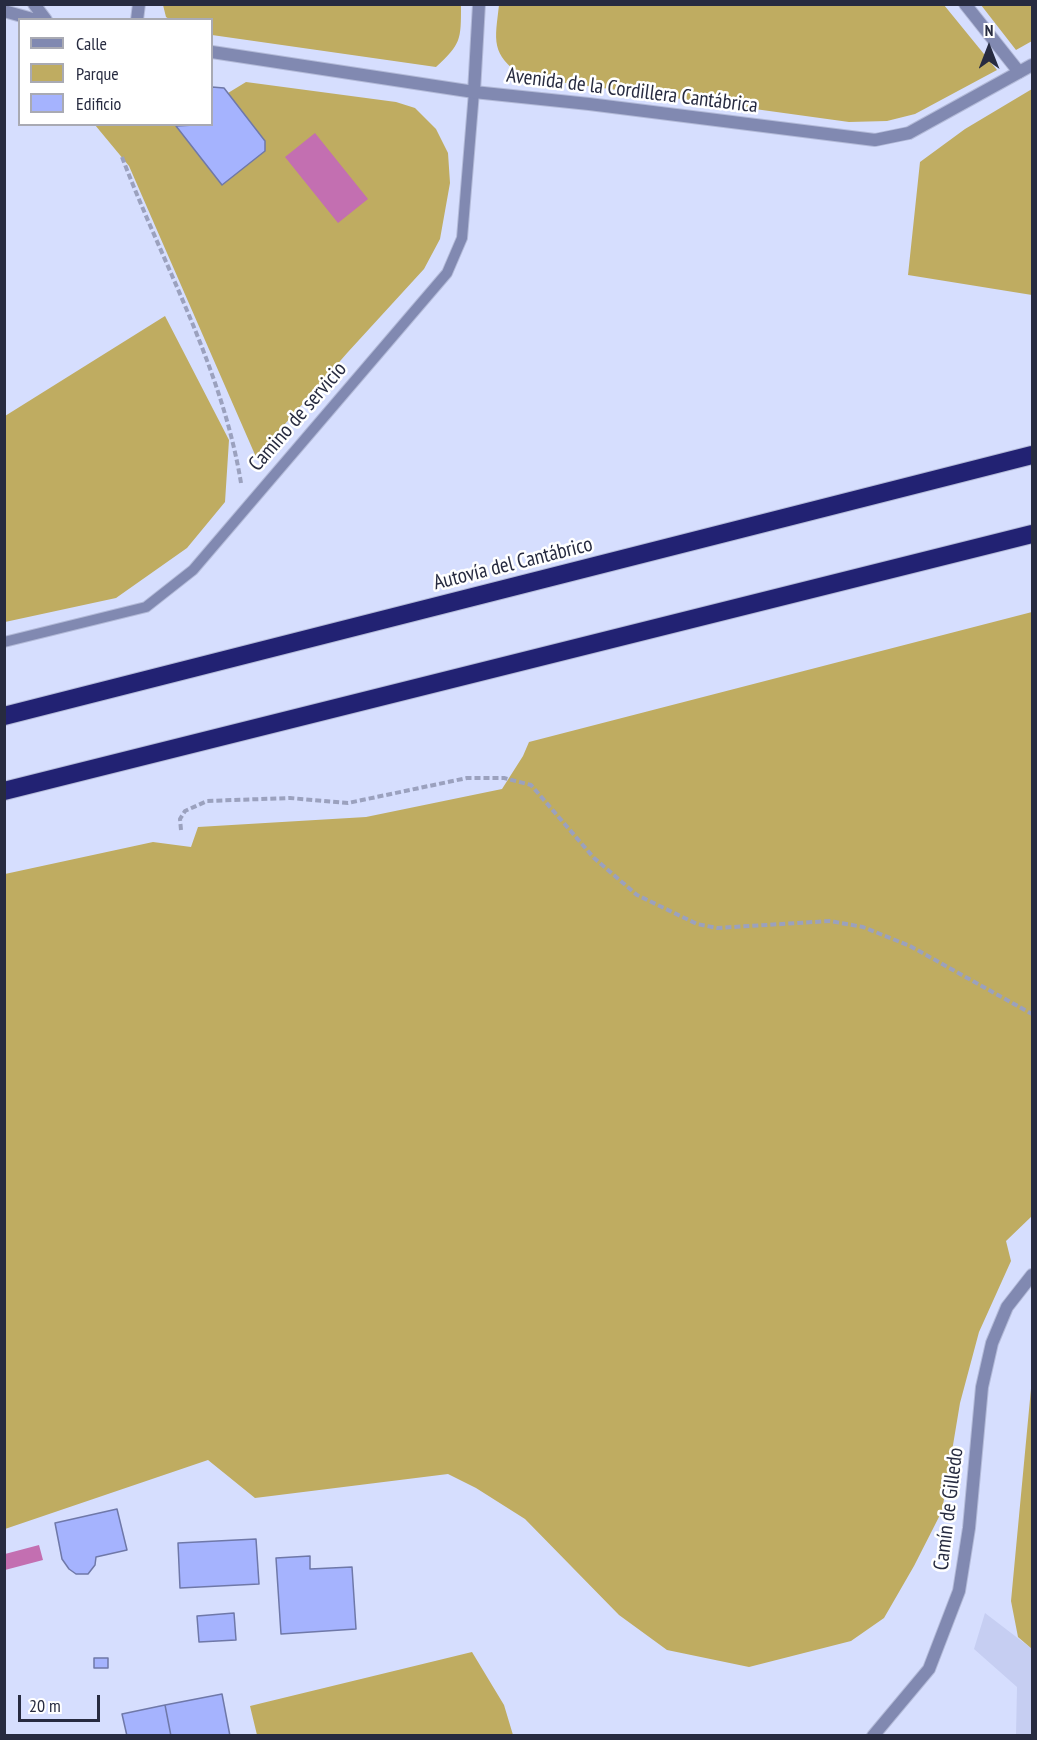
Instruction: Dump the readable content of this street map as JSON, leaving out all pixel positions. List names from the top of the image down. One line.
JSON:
{"streets":{"highway":["Autovía del Cantábrico"],"street":["Avenida de la Cordillera Cantábrica","Camín de Gilledo"],"lane":["Camino de servicio"]},"crossings":[["Avenida de la Cordillera Cantábrica","Camino de servicio"]],"legend":["Calle","Parque","Edificio"],"scale_bar":"20 m","north":"top"}
